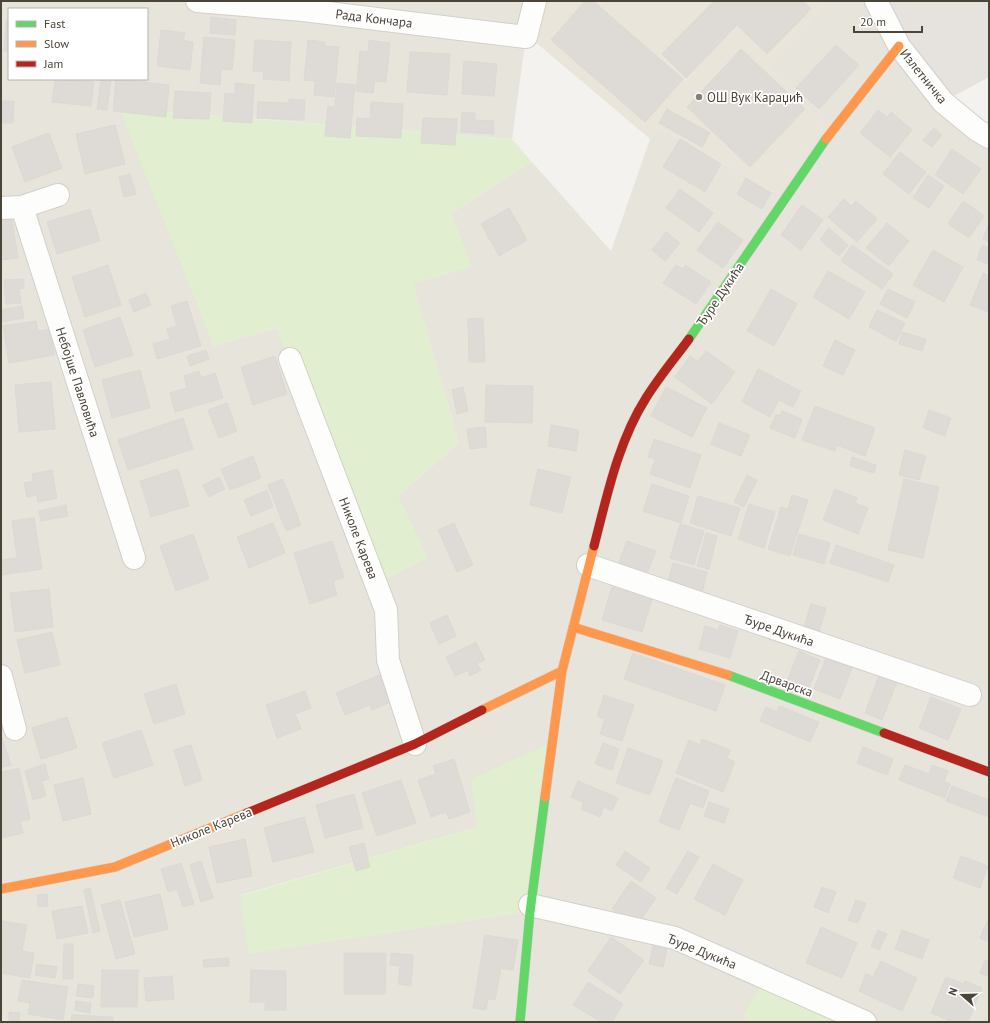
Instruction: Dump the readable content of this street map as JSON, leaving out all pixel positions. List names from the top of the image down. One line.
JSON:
{"streets":{"street":["Рада Кончара","Излетничка","Ђуре Дукића","Небојше Павловића","Николе Карева","Дрварска"]},"crossings":[["Излетничка","Ђуре Дукића"],["Ђуре Дукића","Николе Карева"],["Ђуре Дукића","Дрварска"]],"places":["ОШ Вук Караџић"],"legend":["Fast","Slow","Jam"],"scale_bar":"20 m","north":"left"}
